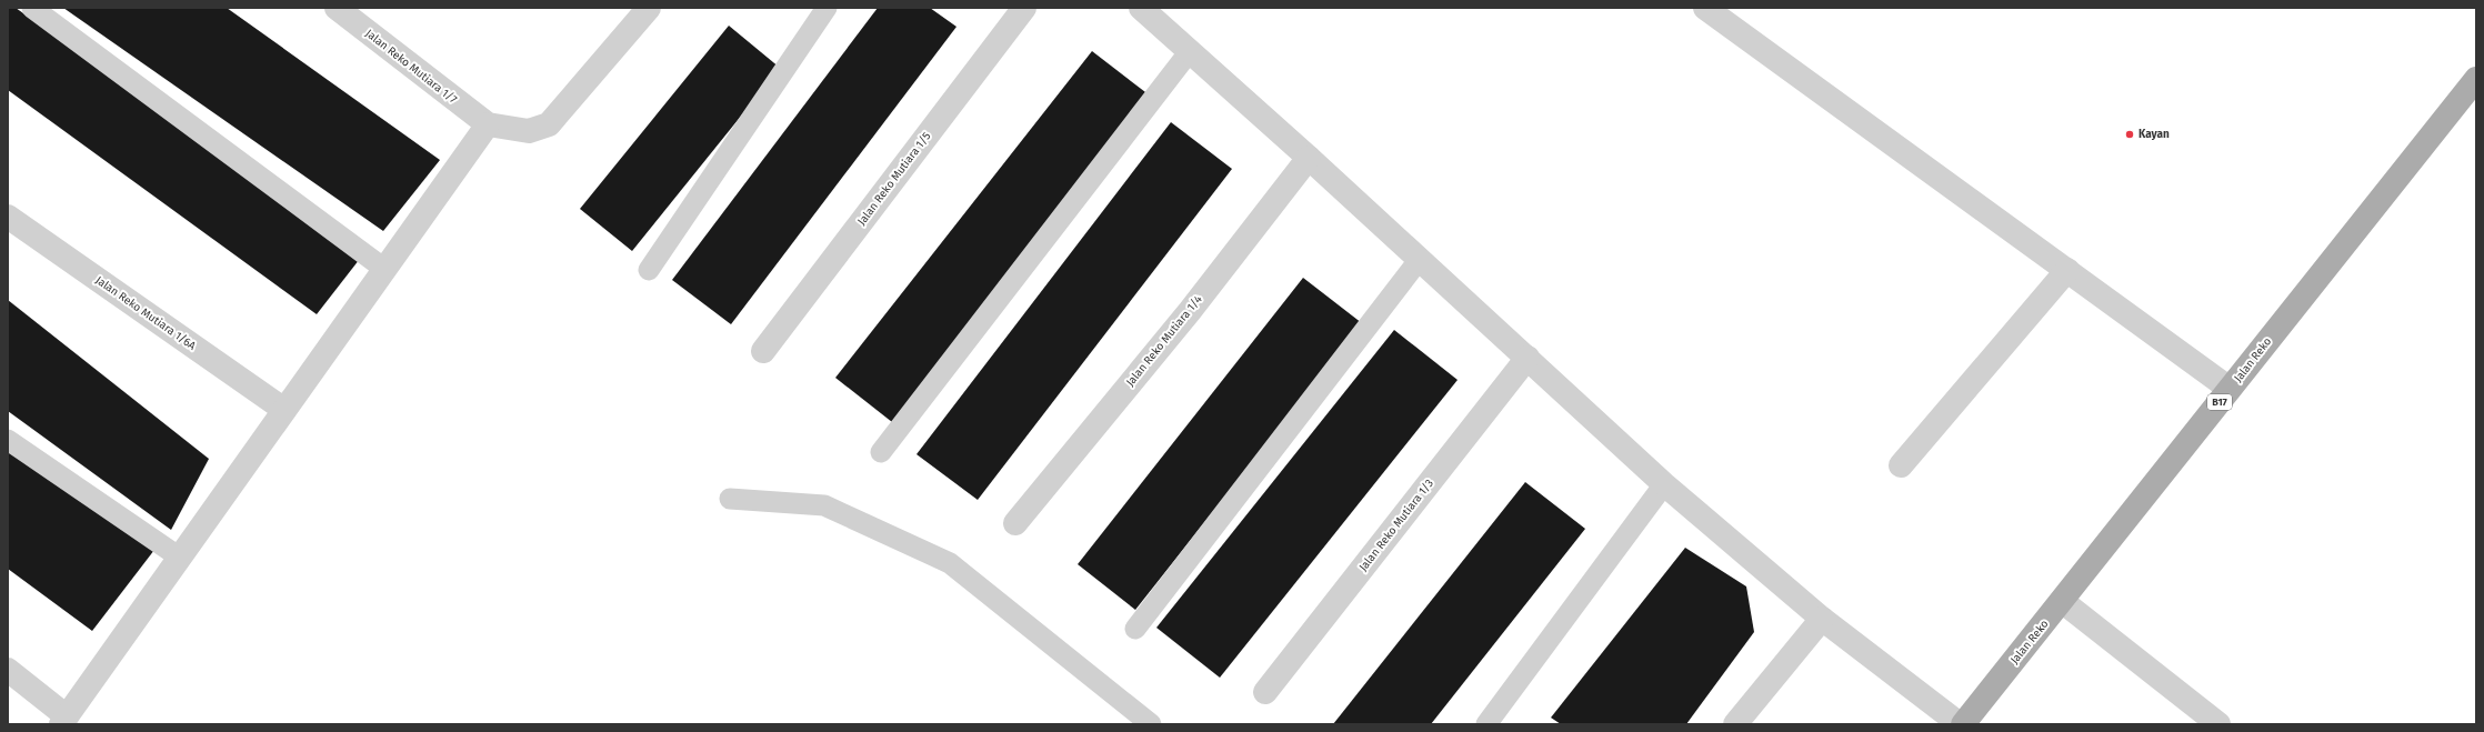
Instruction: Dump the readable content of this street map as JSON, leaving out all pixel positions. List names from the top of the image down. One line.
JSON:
{"streets":{"main road":["Jalan Reko","B17"],"street":["Jalan Reko Mutiara 1/7","Jalan Reko Mutiara 1/5","Jalan Reko Mutiara 1/6A","Jalan Reko Mutiara 1/4","Jalan Reko Mutiara 1/3"]},"places":["Kayan"]}
